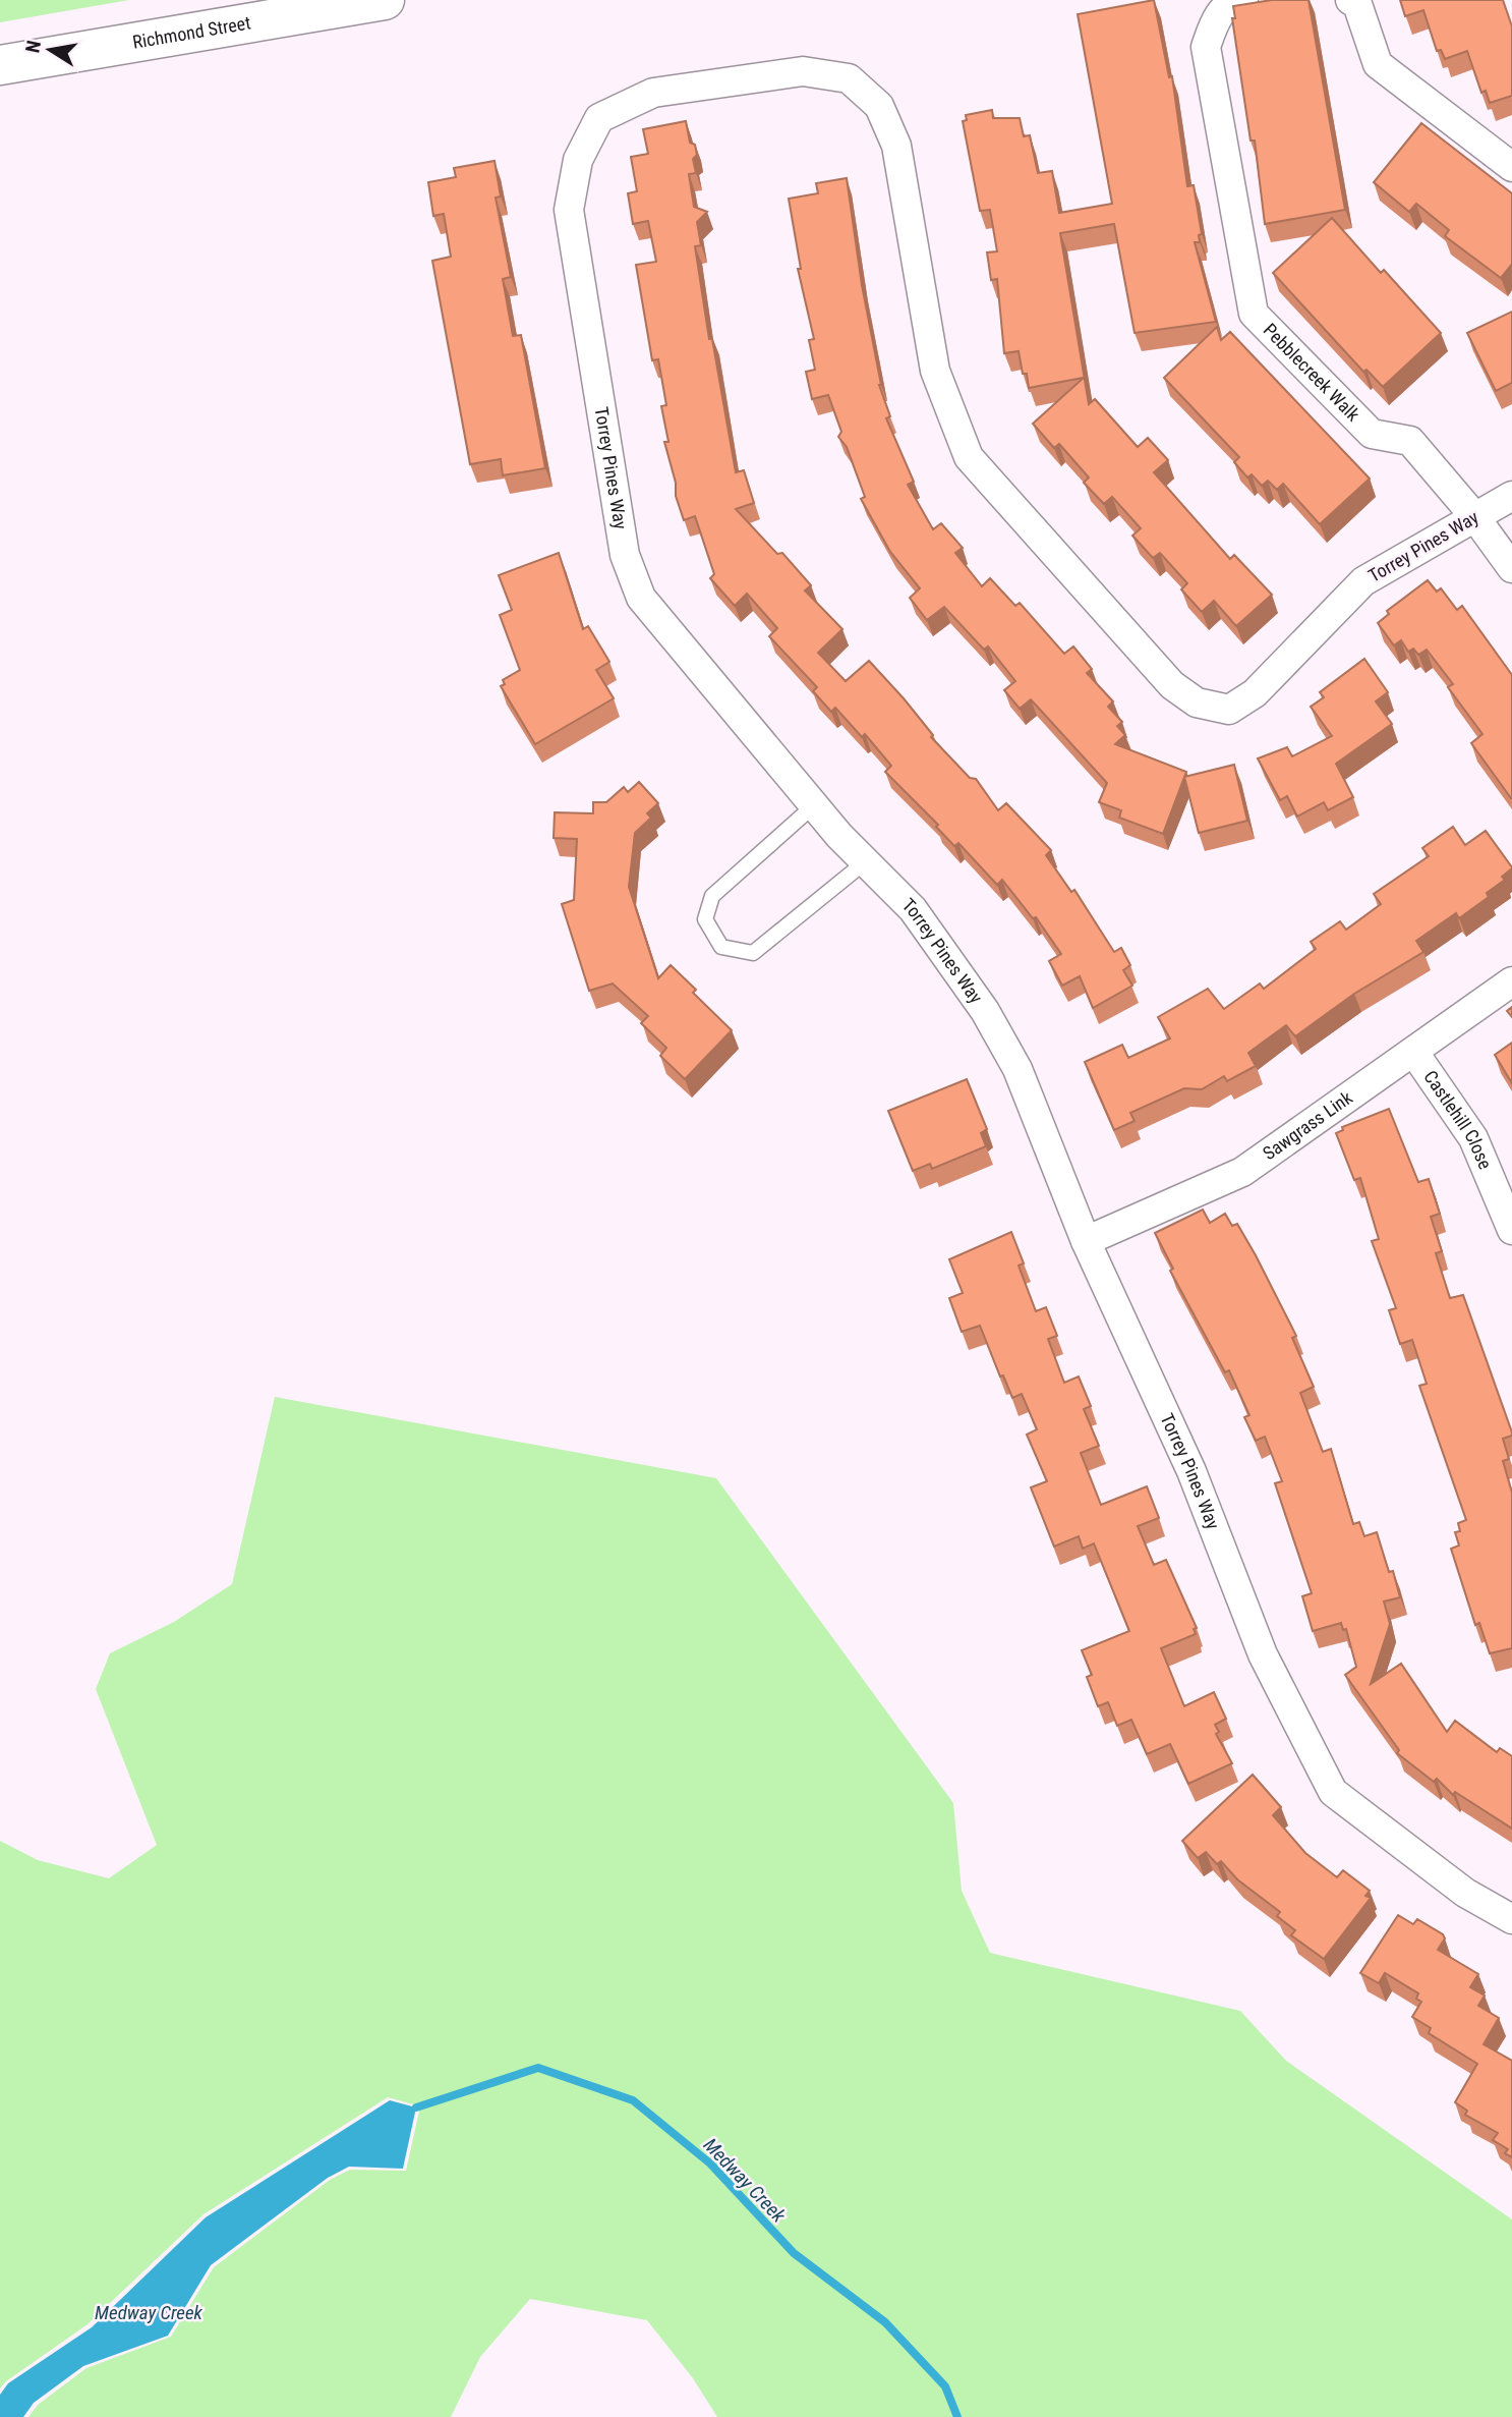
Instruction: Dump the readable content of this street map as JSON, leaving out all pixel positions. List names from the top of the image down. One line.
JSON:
{"streets":{"main road":["Richmond Street"],"street":["Pebblecreek Walk","Torrey Pines Way","Castlehill Close","Sawgrass Link"]},"crossings":[["Pebblecreek Walk","Torrey Pines Way"],["Torrey Pines Way","Sawgrass Link"],["Castlehill Close","Sawgrass Link"]],"water":["Medway Creek"],"north":"left"}
